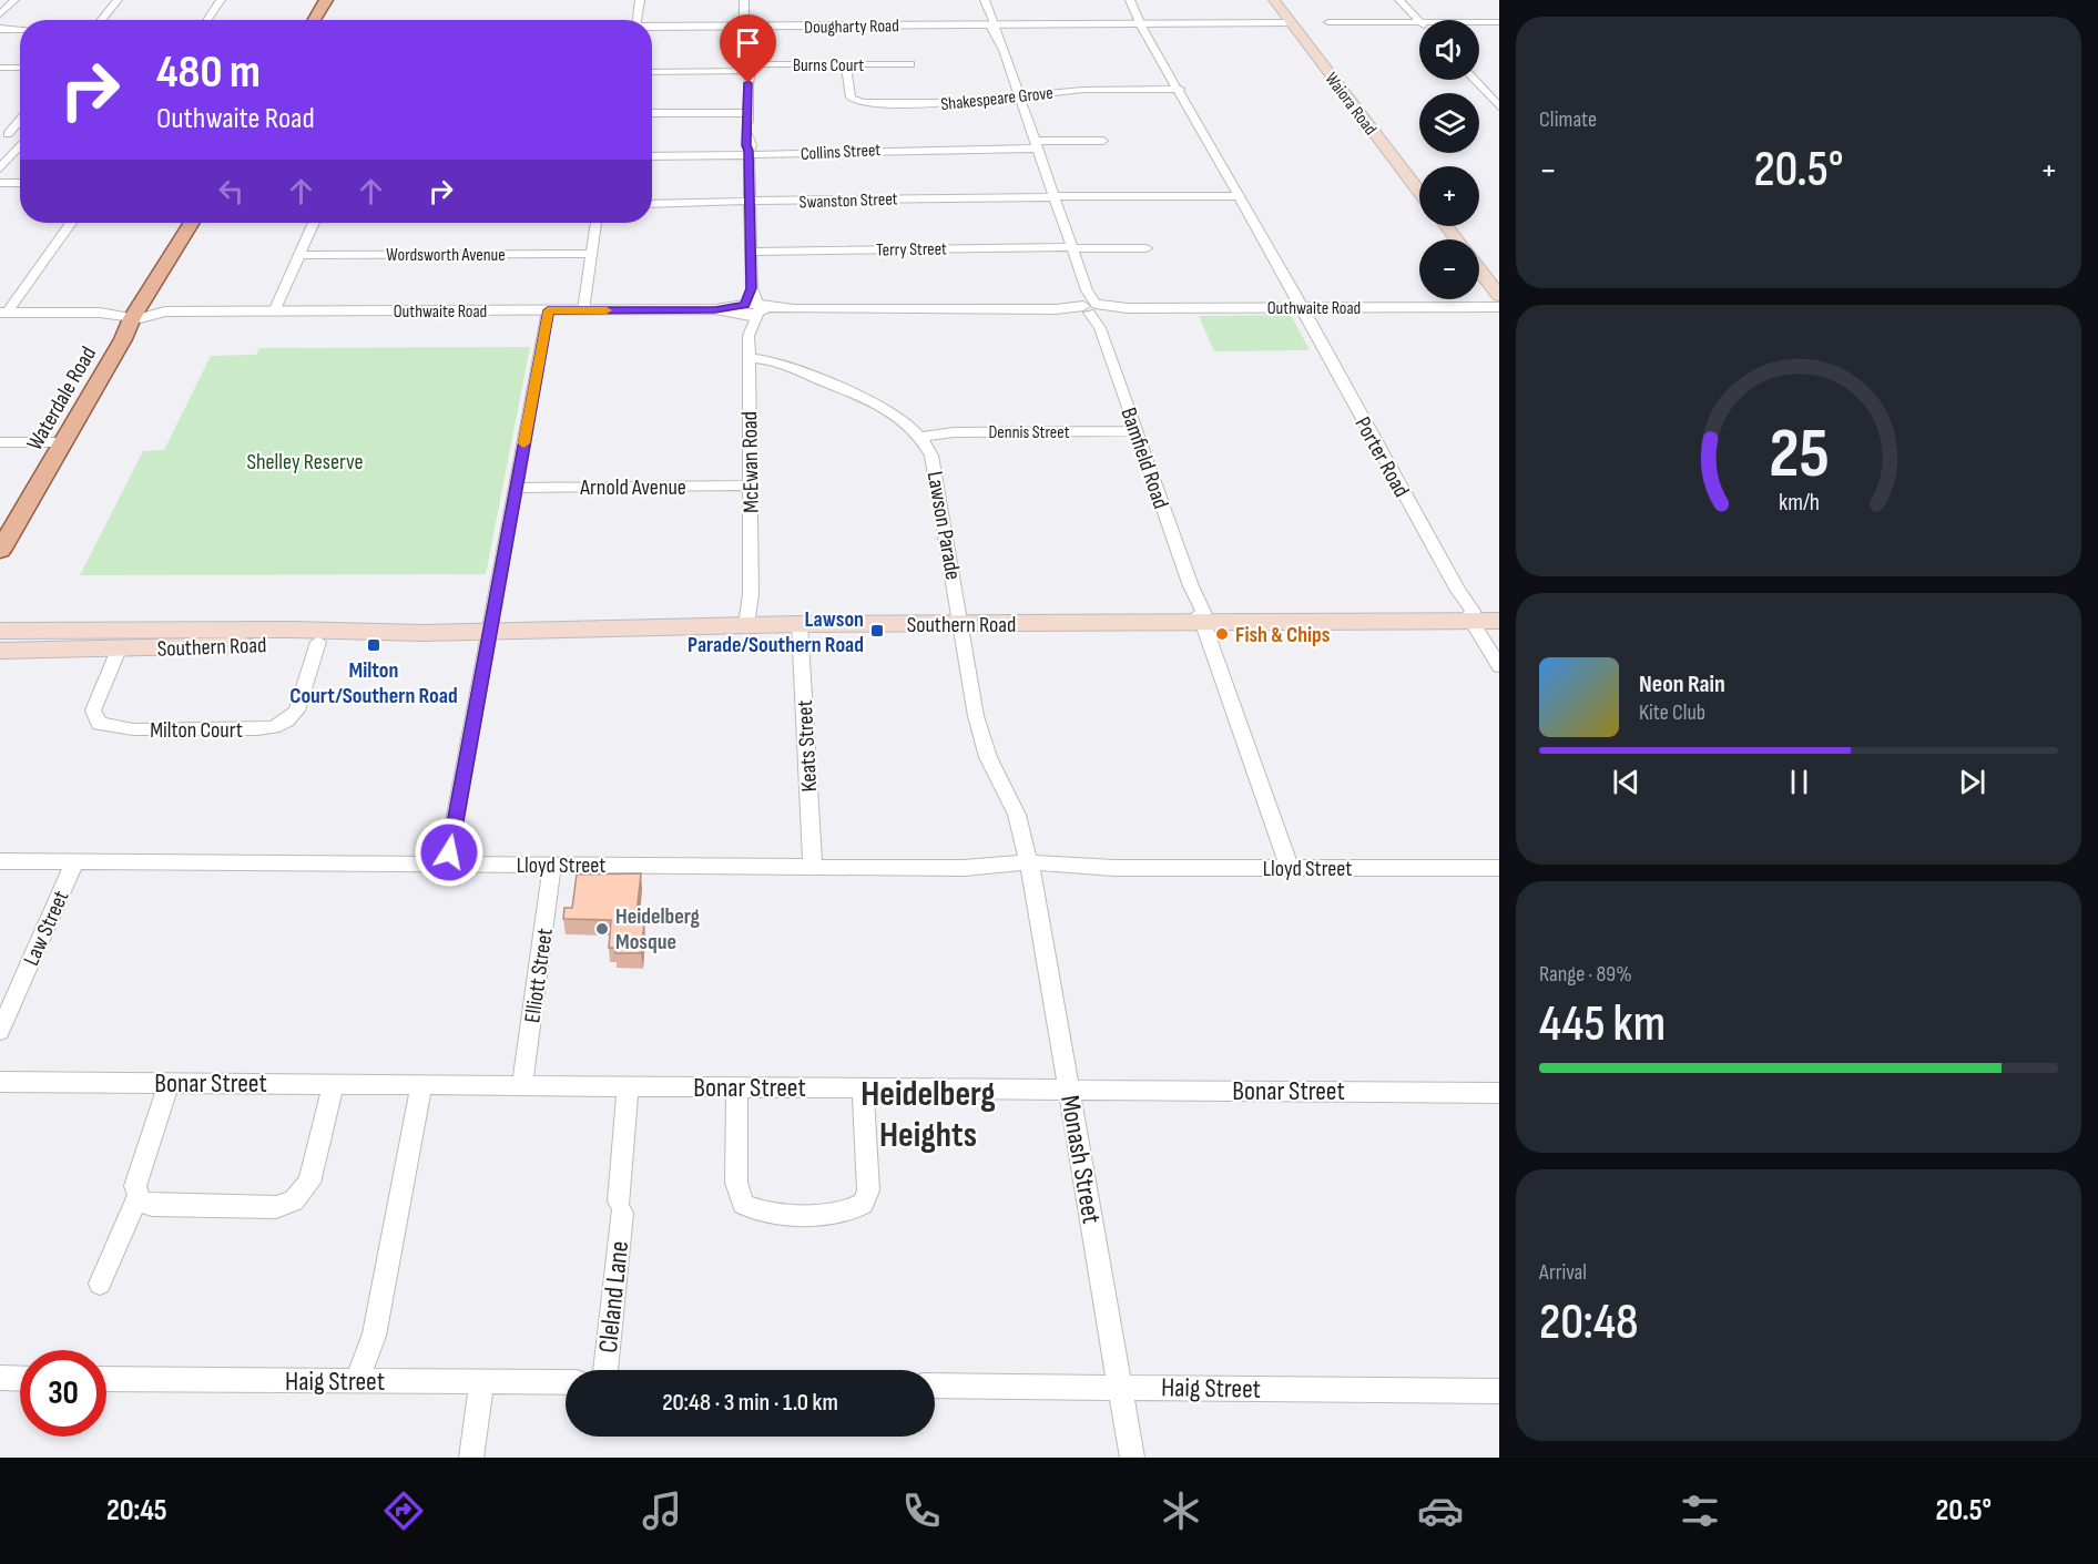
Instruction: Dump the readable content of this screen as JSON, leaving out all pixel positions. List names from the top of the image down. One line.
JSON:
{"streets":{"main road":["Waiora Road","Waterdale Road","Southern Road"],"street":["Dougharty Road","Burns Court","Shakespeare Grove","Collins Street","Swanston Street","Terry Street","Wordsworth Avenue","Outhwaite Road","Dennis Street","Porter Road","Bamfield Road","McEwan Road","Arnold Avenue","Lawson Parade","Milton Court","Keats Street","Lloyd Street","Law Street","Elliott Street","Bonar Street","Monash Street","Cleland Lane","Haig Street"]},"crossings":[["Dougharty Road","Waiora Road"],["Dougharty Road","Porter Road"],["Dougharty Road","Bamfield Road"],["Burns Court","Shakespeare Grove"],["Burns Court","McEwan Road"],["Shakespeare Grove","Porter Road"],["Shakespeare Grove","Bamfield Road"],["Collins Street","Bamfield Road"],["Collins Street","McEwan Road"],["Swanston Street","Porter Road"],["Swanston Street","Bamfield Road"],["Swanston Street","McEwan Road"],["Terry Street","Bamfield Road"],["Terry Street","McEwan Road"],["Outhwaite Road","Waterdale Road"],["Outhwaite Road","Porter Road"],["Outhwaite Road","Bamfield Road"],["Outhwaite Road","McEwan Road"],["Dennis Street","Bamfield Road"],["Dennis Street","Lawson Parade"],["Porter Road","Southern Road"],["Bamfield Road","Southern Road"],["Bamfield Road","Lloyd Street"],["McEwan Road","Arnold Avenue"],["McEwan Road","Lawson Parade"],["McEwan Road","Southern Road"],["Lawson Parade","Southern Road"],["Lawson Parade","Lloyd Street"],["Lawson Parade","Monash Street"],["Southern Road","Milton Court"],["Southern Road","Keats Street"],["Keats Street","Lloyd Street"],["Lloyd Street","Law Street"],["Lloyd Street","Elliott Street"],["Lloyd Street","Monash Street"],["Elliott Street","Bonar Street"],["Bonar Street","Monash Street"],["Bonar Street","Cleland Lane"],["Monash Street","Haig Street"]],"districts":["Heidelberg Heights"],"parks":["Shelley Reserve"],"places":{"transit":["Lawson Parade/Southern Road","Milton Court/Southern Road"],"other":["Fish & Chips","Heidelberg Mosque"]},"page":{"tile":["Climate",["Range · 89%","445 km"],["Arrival","20:48"]],"map_buttons":["+","−"],"turn":["480 m","Outhwaite Road"],"heat":["−","20.5°","+"],"song":["Neon Rain","Kite Club"],"limit":"30","trip":"20:48 · 3 min · 1.0 km","tabs":["20:45","20.5°"],"gauge":["25","km/h"]}}
